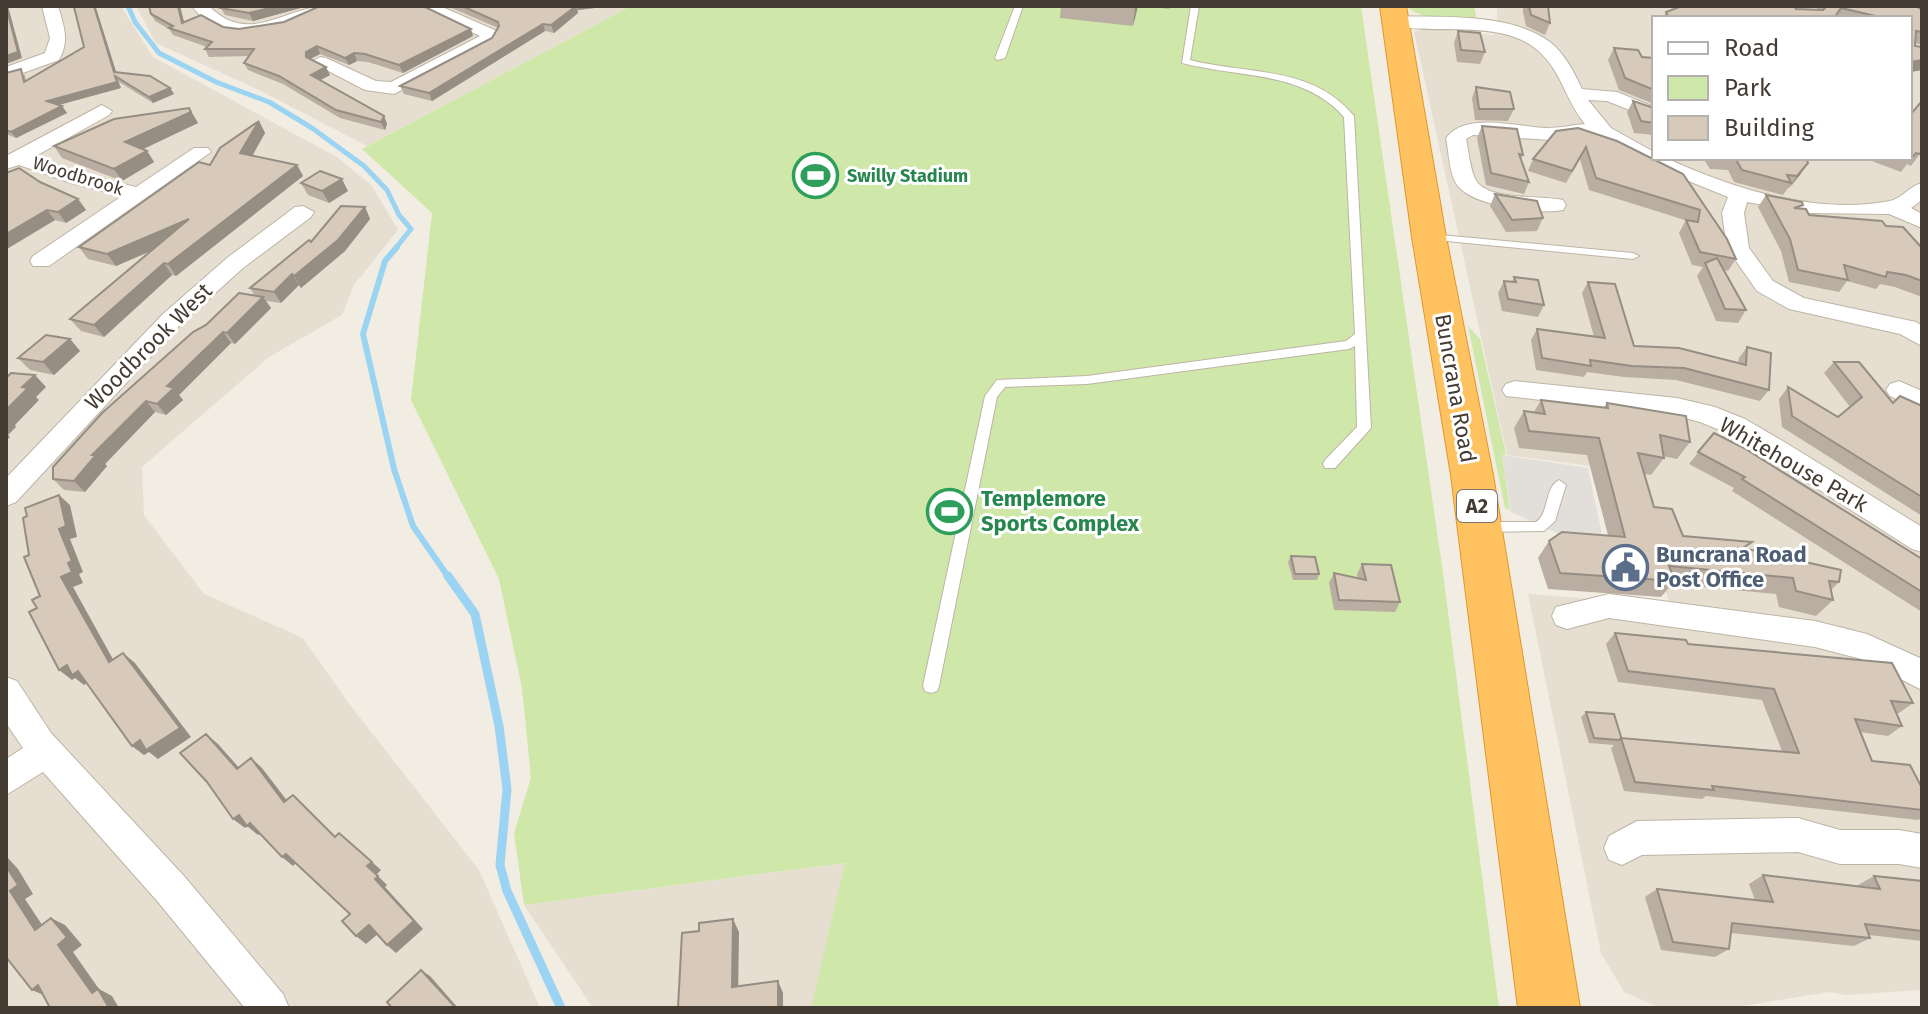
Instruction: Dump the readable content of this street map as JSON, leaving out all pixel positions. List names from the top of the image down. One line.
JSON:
{"streets":{"highway":["Buncrana Road","A2"],"street":["Woodbrook","Woodbrook West","Whitehouse Park"]},"places":{"sports":["Swilly Stadium","Templemore Sports Complex"],"public building":["Buncrana Road Post Office"]},"legend":["Road","Park","Building"]}
